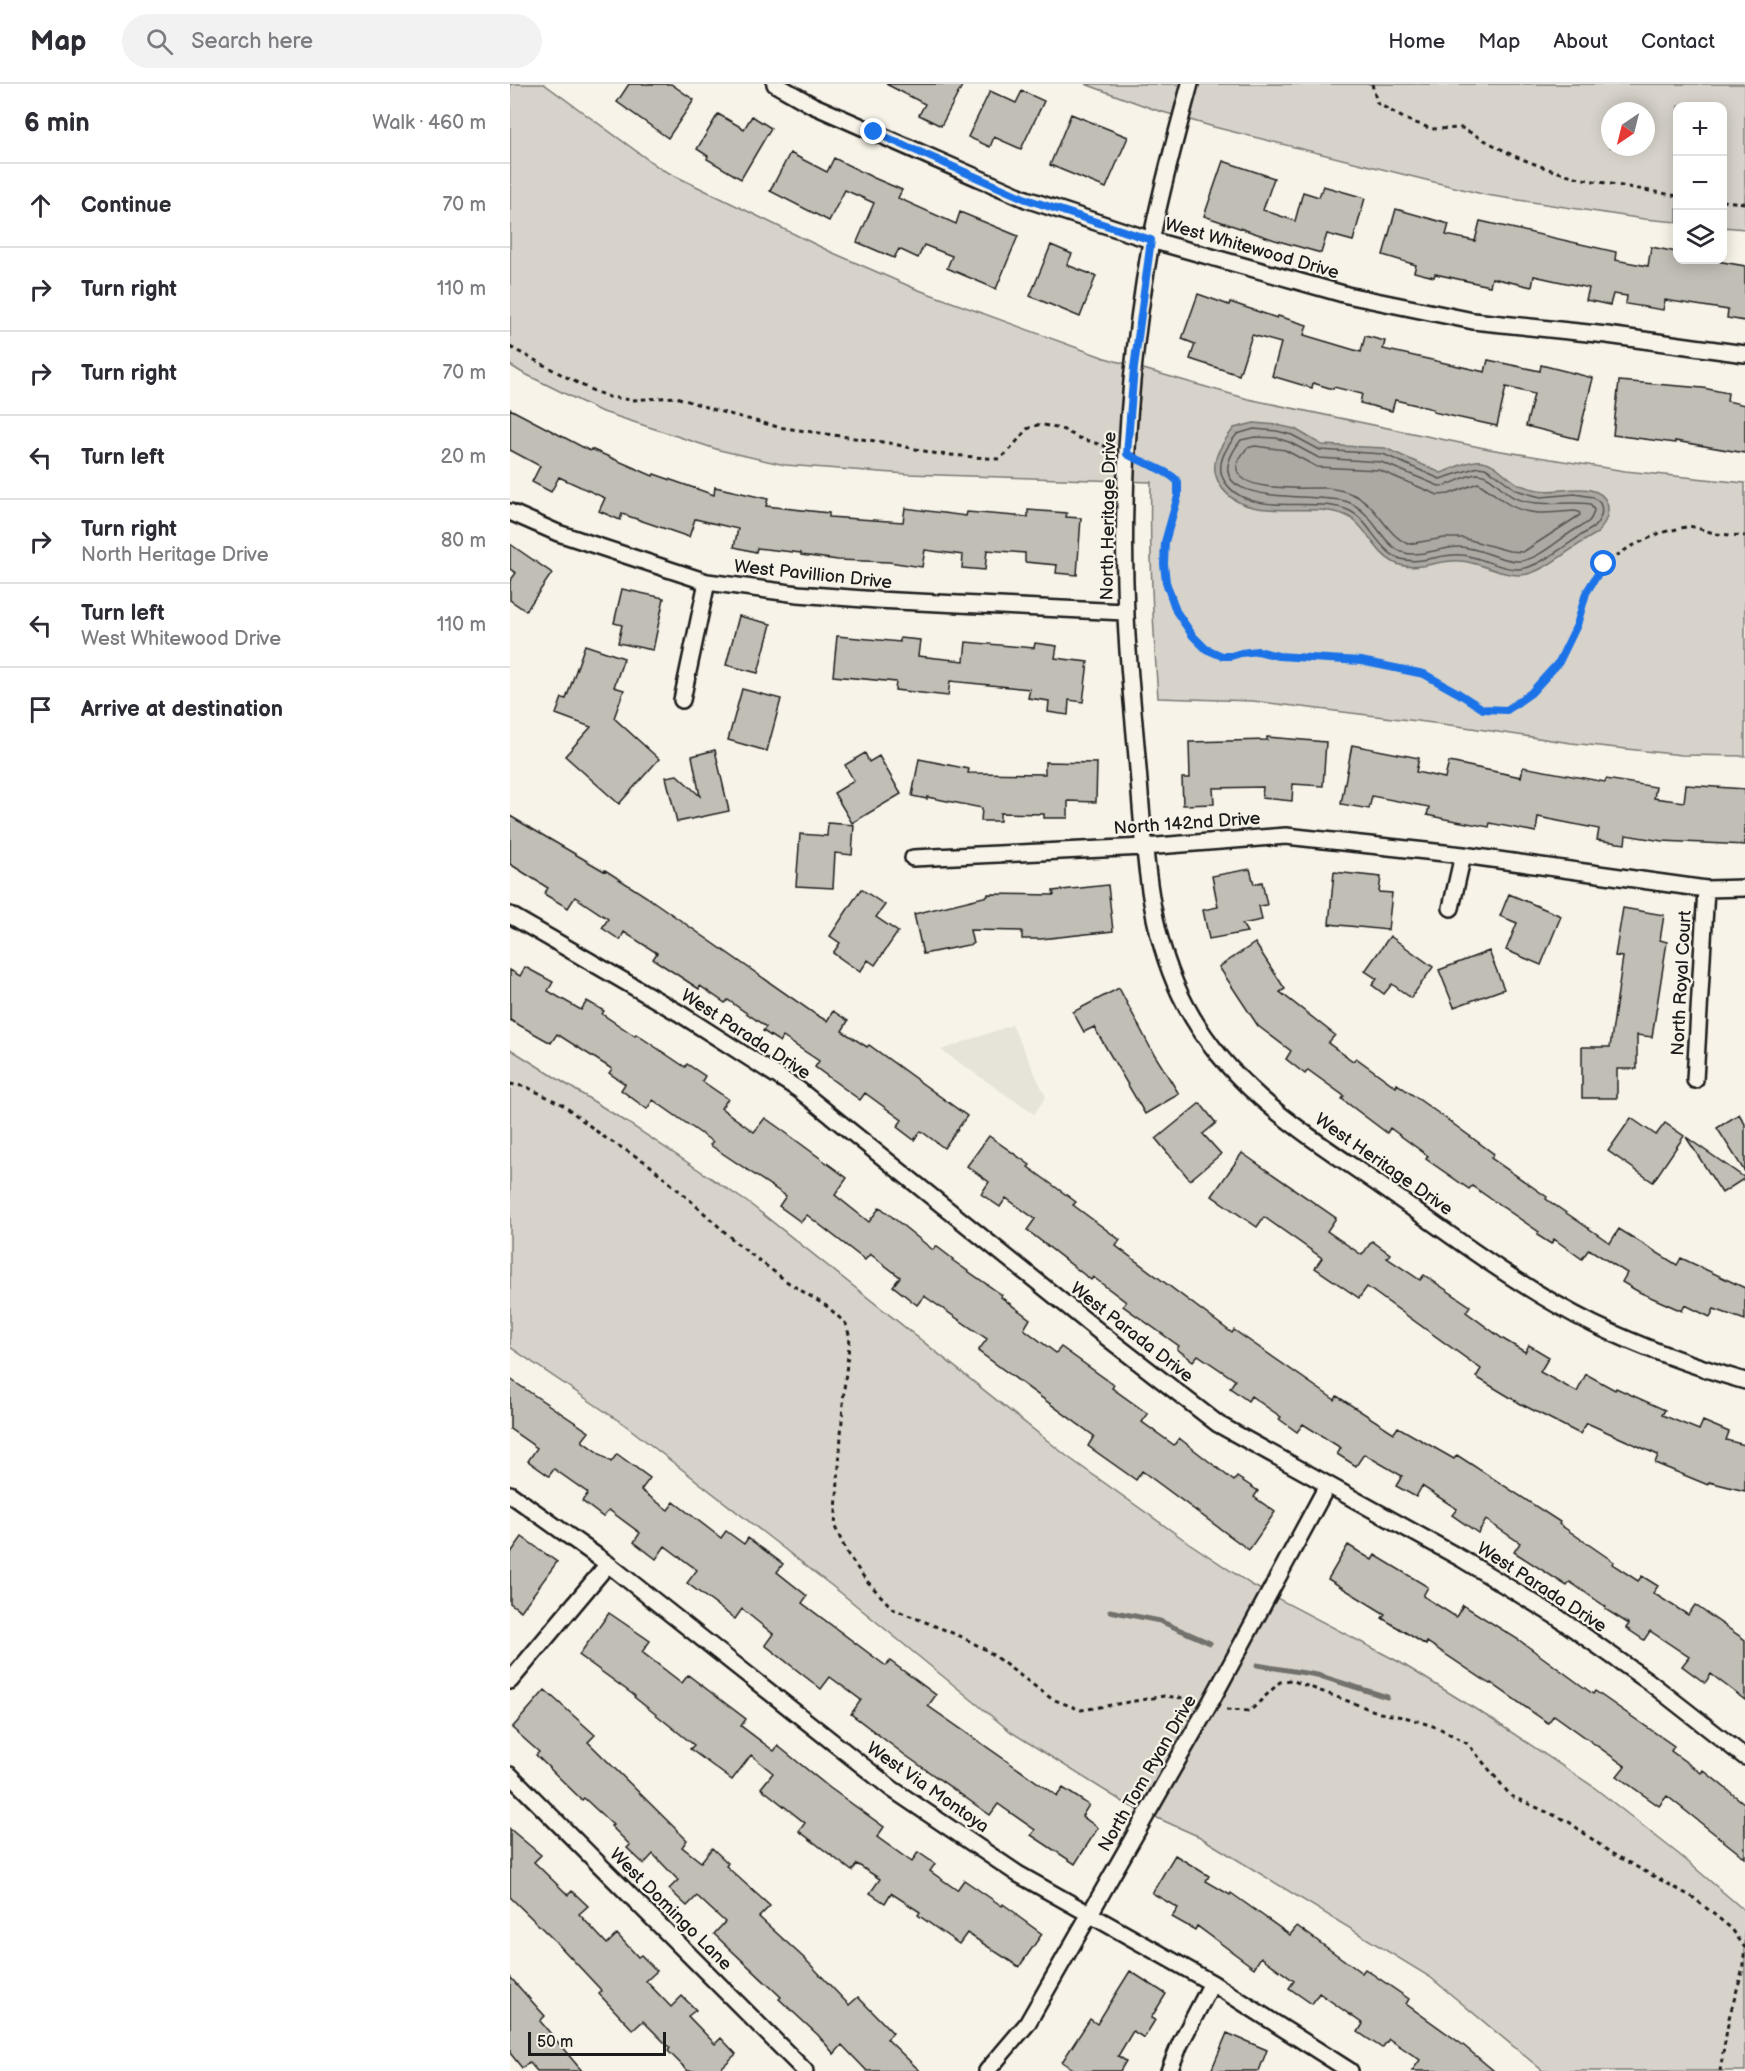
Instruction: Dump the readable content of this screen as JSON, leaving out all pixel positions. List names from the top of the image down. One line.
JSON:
{"streets":{"street":["West Whitewood Drive","North Heritage Drive","West Pavillion Drive","North 142nd Drive","North Royal Court","West Parada Drive","West Heritage Drive","North Tom Ryan Drive","West Via Montoya","West Domingo Lane"]},"crossings":[["West Whitewood Drive","North Heritage Drive"],["North Heritage Drive","West Pavillion Drive"],["North Heritage Drive","North 142nd Drive"],["North Heritage Drive","West Heritage Drive"],["North 142nd Drive","North Royal Court"],["North 142nd Drive","West Heritage Drive"],["West Parada Drive","North Tom Ryan Drive"],["North Tom Ryan Drive","West Via Montoya"]],"scale_bar":"50 m","north":"bottom left","page":{"header":"Map","search":"Search here","nav":["Home","Map","About","Contact"],"heading":["6 min","Walk · 460 m"],"map_buttons":["+","−"],"list":[["Continue","70 m"],["Turn right","110 m"],["Turn right","70 m"],["Turn left","20 m"],["Turn right","North Heritage Drive","80 m"],["Turn left","West Whitewood Drive","110 m"],"Arrive at destination"],"scale":"50 m"}}
